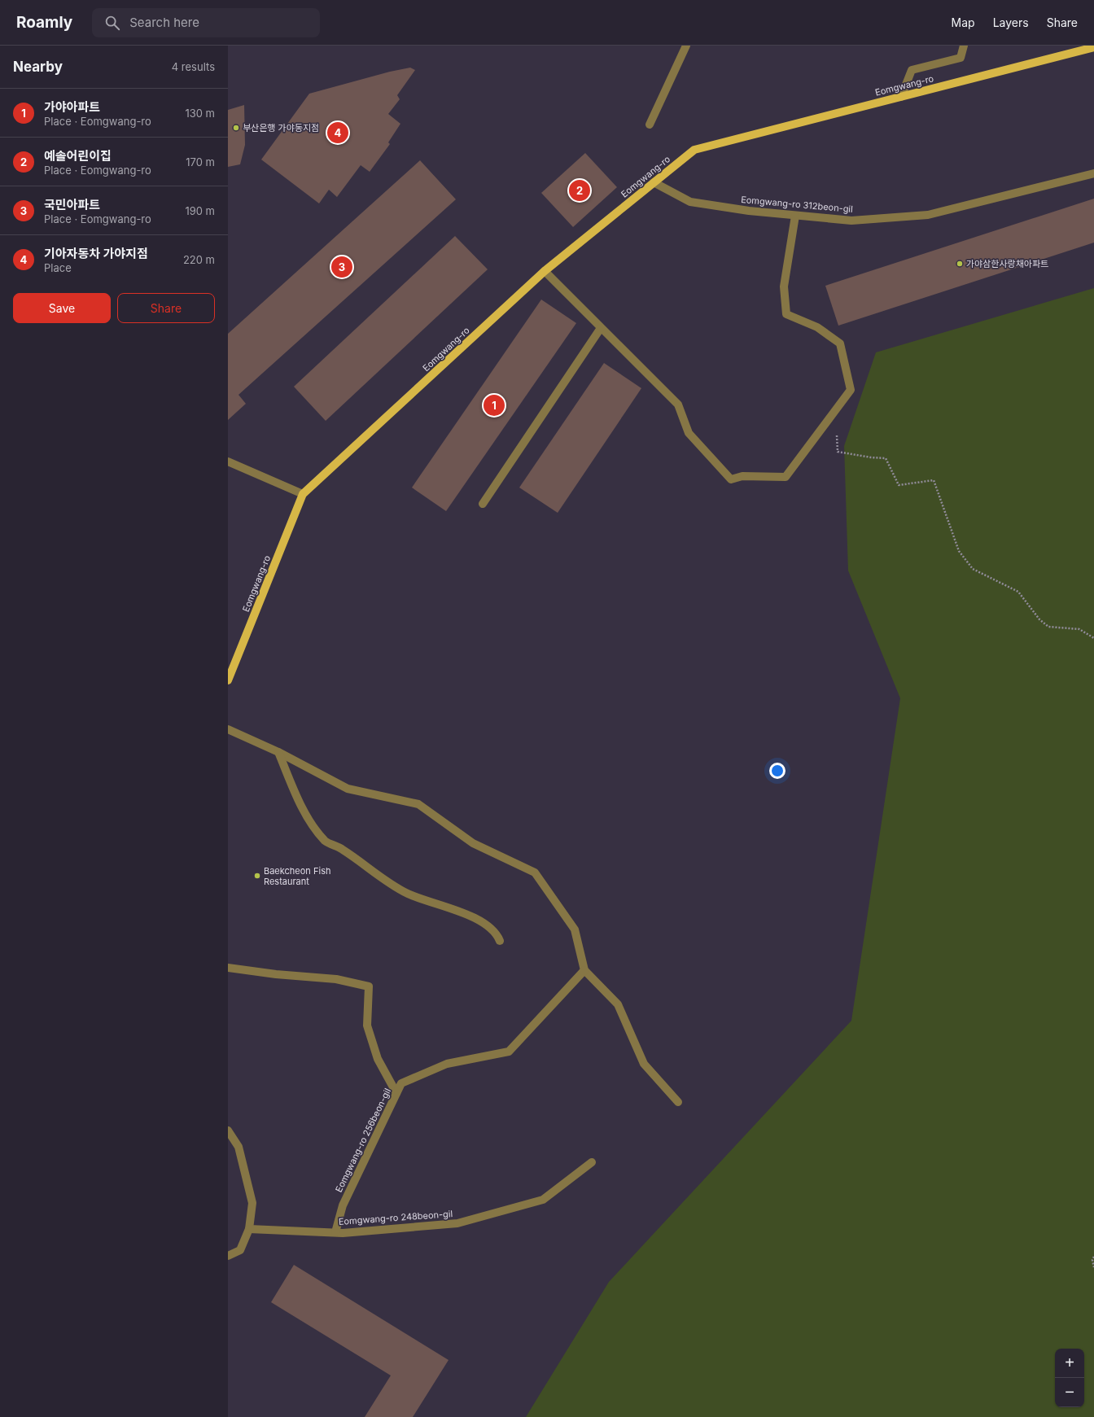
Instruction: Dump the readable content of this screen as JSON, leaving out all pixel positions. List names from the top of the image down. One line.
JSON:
{"streets":{"main road":["Eomgwang-ro"],"street":["Eomgwang-ro 312beon-gil","Eomgwang-ro 256beon-gil","Eomgwang-ro 248beon-gil"]},"crossings":[["Eomgwang-ro","Eomgwang-ro 312beon-gil"],["Eomgwang-ro 256beon-gil","Eomgwang-ro 248beon-gil"]],"places":["부산은행 가야동지점","가야삼한사랑채아파트","Baekcheon Fish Restaurant"],"page":{"header":"Roamly","search":"Search here","nav":["Map","Layers","Share"],"heading":["Nearby","4 results"],"list":[{"mark":"1","name":"가야아파트","note":"Place · Eomgwang-ro","value":"130 m"},{"mark":"2","name":"예솔어린이집","note":"Place · Eomgwang-ro","value":"170 m"},{"mark":"3","name":"국민아파트","note":"Place · Eomgwang-ro","value":"190 m"},{"mark":"4","name":"기아자동차 가야지점","note":"Place","value":"220 m"}],"pins":["4","2","3","1"],"buttons":["Save","Share"],"map_buttons":["+","−"]}}
